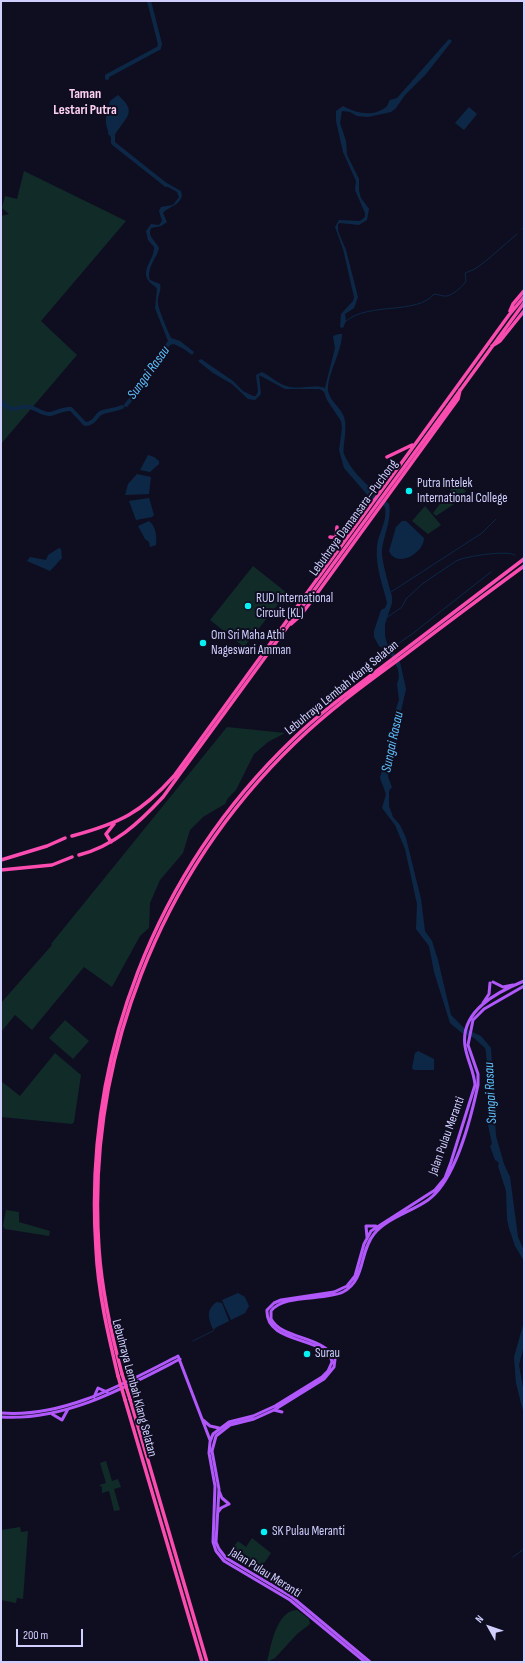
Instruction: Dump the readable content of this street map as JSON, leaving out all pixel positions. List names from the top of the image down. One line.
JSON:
{"streets":{"highway":["Lebuhraya Damansara–Puchong","Lebuhraya Lembah Klang Selatan"],"main road":["Jalan Pulau Meranti"]},"districts":["Taman Lestari Putra"],"water":["Sungai Rasau"],"places":["Putra Intelek International College","RUD International Circuit (KL)","Om Sri Maha Athi Nageswari Amman","Surau","SK Pulau Meranti"],"scale_bar":"200 m","north":"top left"}
